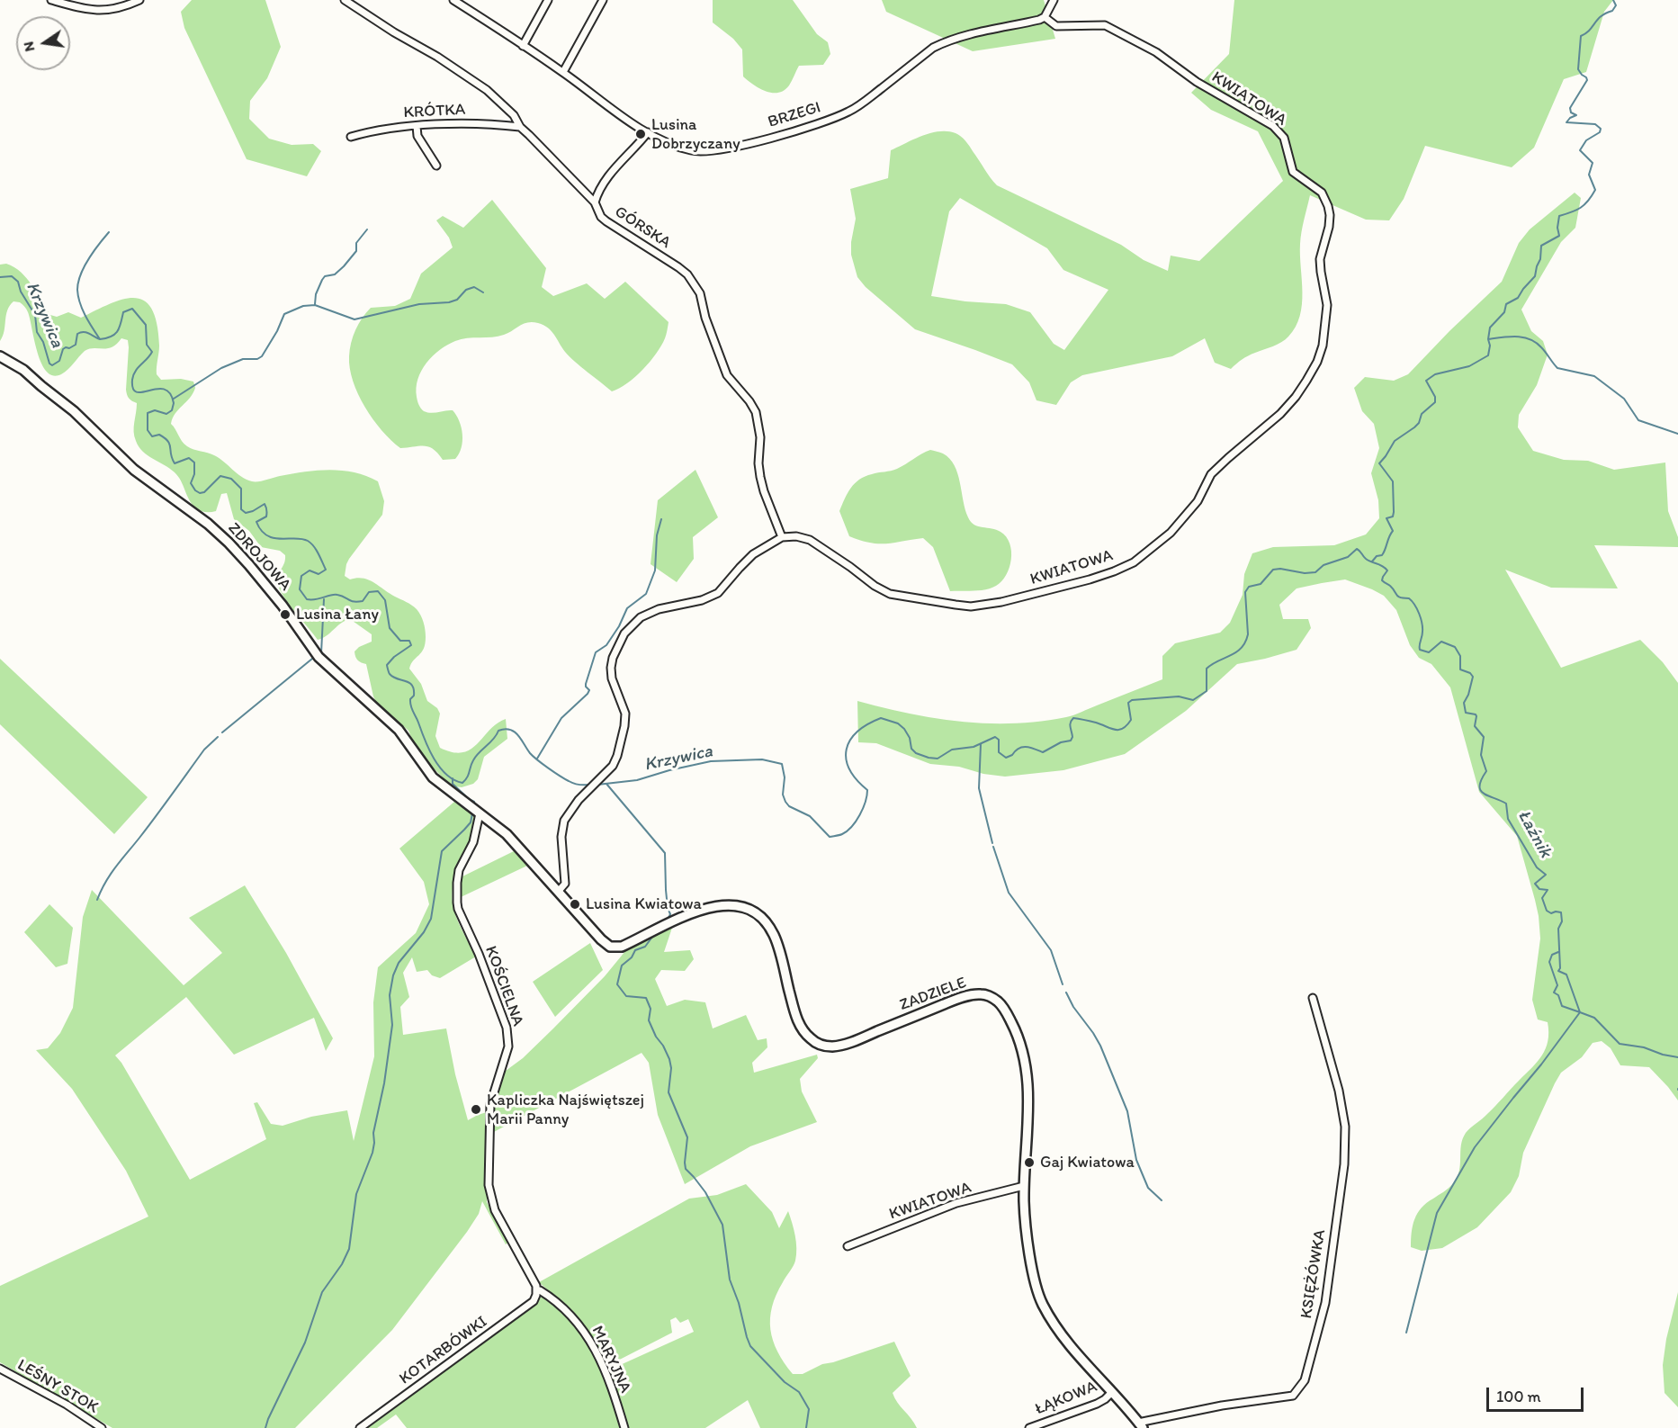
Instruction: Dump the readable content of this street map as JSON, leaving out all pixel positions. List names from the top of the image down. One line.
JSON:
{"streets":{"street":["KWIATOWA","KRÓTKA","BRZEGI","GÓRSKA","ZDROJOWA","KOŚCIELNA","ZADZIELE","KSIĘŻÓWKA","KOTARBÓWKI","MARYJNA","LEŚNY STOK","ŁĄKOWA"]},"crossings":[["KWIATOWA","BRZEGI"],["KWIATOWA","GÓRSKA"],["KWIATOWA","ZADZIELE"],["KRÓTKA","GÓRSKA"],["ZDROJOWA","KOŚCIELNA"],["ZDROJOWA","ZADZIELE"],["KOŚCIELNA","KOTARBÓWKI"],["KOŚCIELNA","MARYJNA"],["ZADZIELE","KSIĘŻÓWKA"],["ZADZIELE","ŁĄKOWA"],["KOTARBÓWKI","MARYJNA"]],"water":["Krzywica","Łaźnik"],"places":["Lusina Dobrzyczany","Lusina Łany","Lusina Kwiatowa","Kapliczka Najświętszej Marii Panny","Gaj Kwiatowa"],"scale_bar":"100 m","north":"left"}
